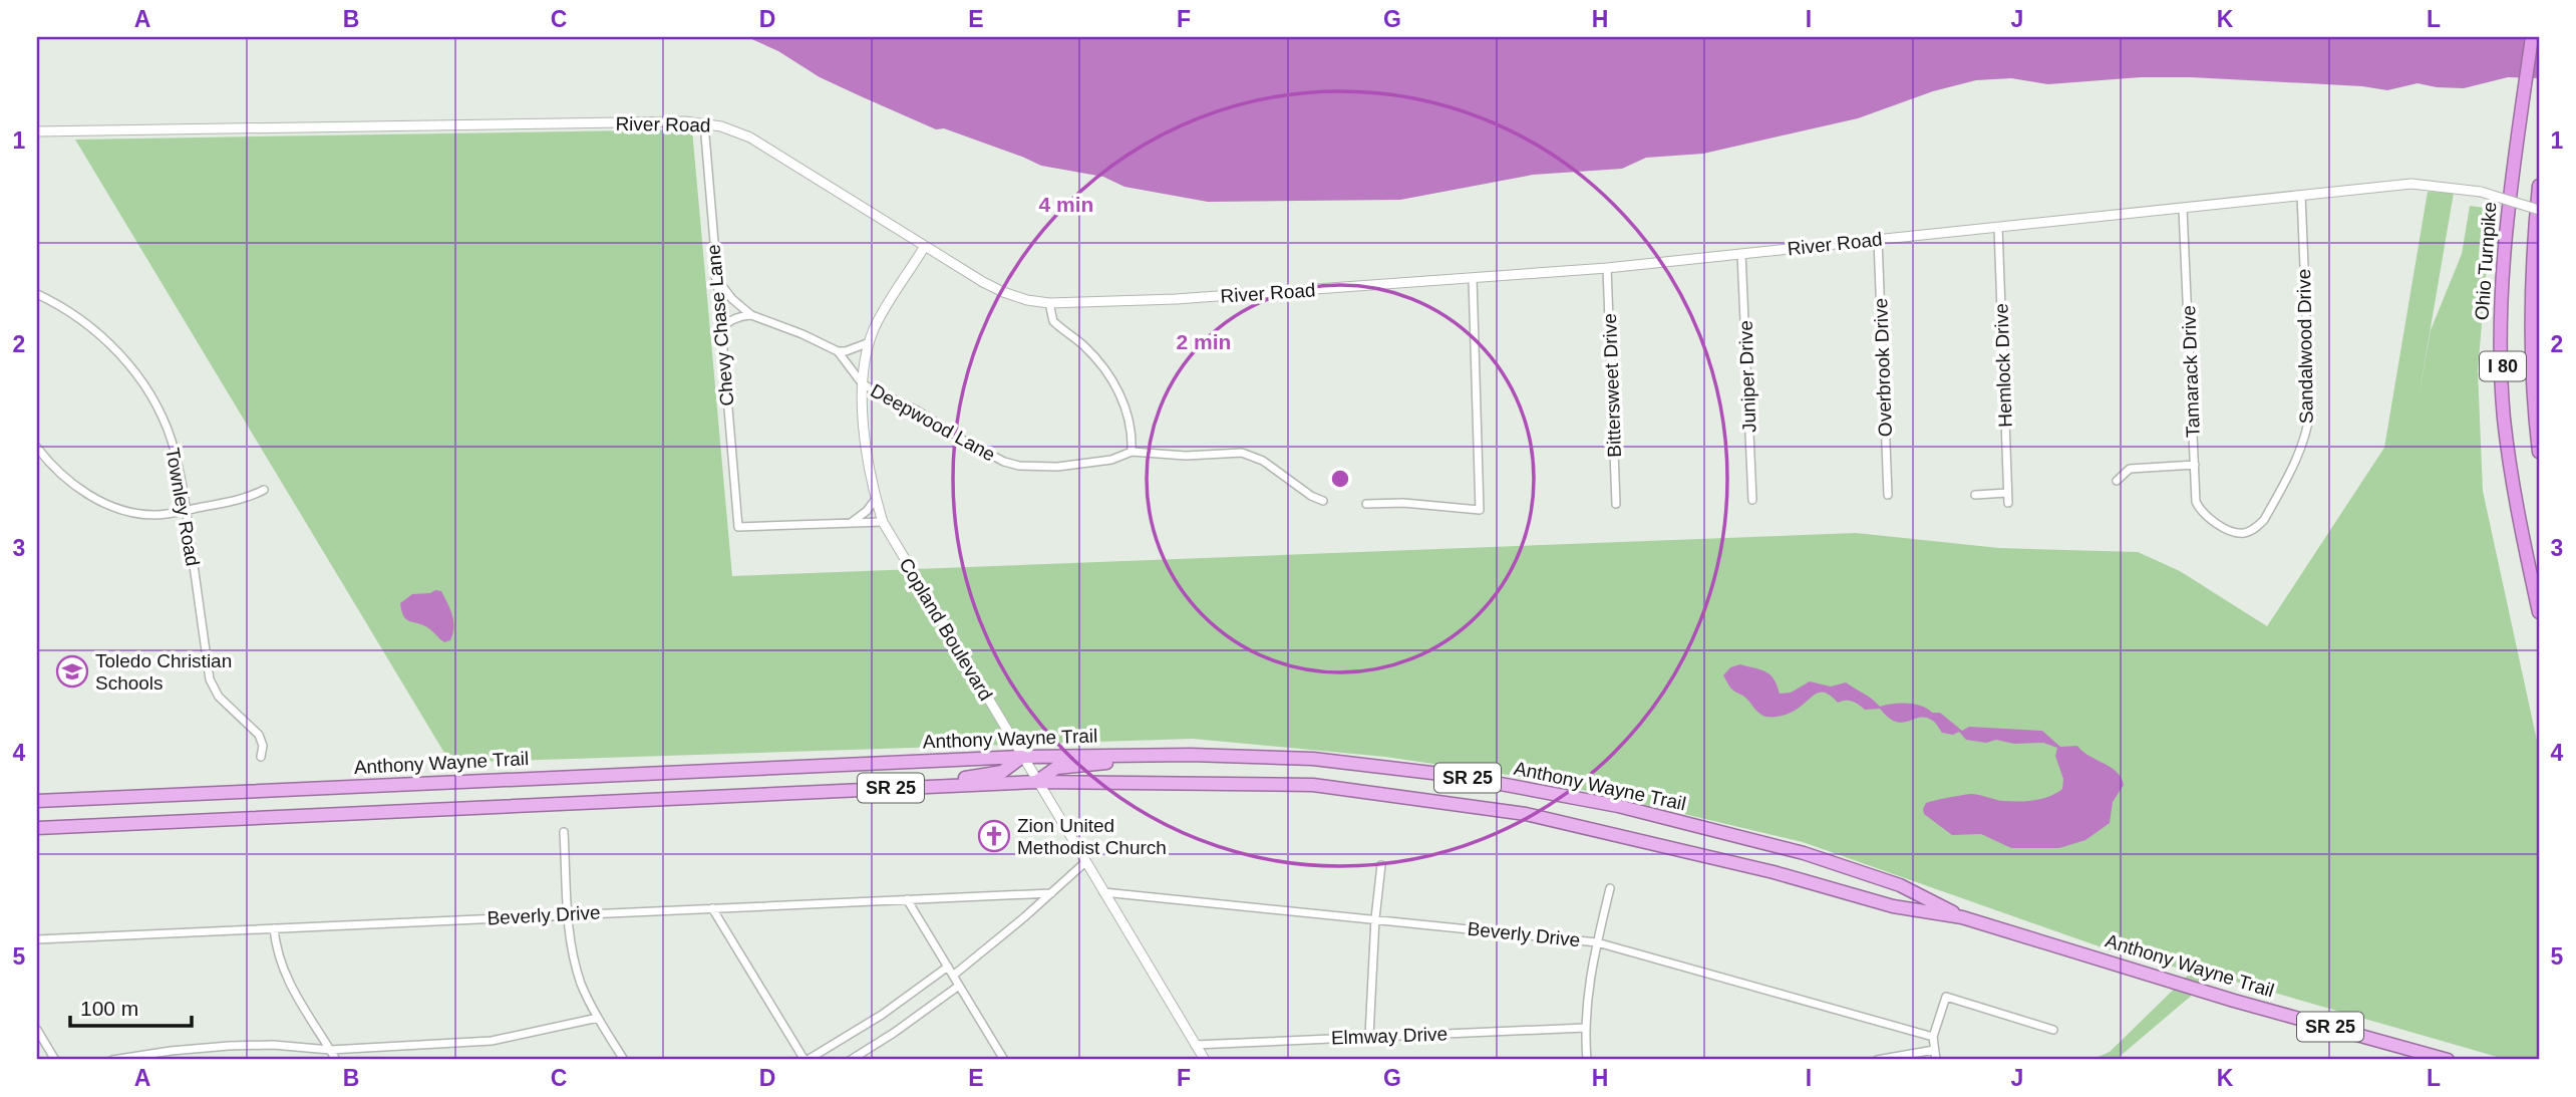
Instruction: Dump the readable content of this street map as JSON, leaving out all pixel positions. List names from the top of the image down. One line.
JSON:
{"streets":{"highway":["Ohio Turnpike","I 80","Anthony Wayne Trail","SR 25"],"street":["River Road","Chevy Chase Lane","Sandalwood Drive","Hemlock Drive","Overbrook Drive","Tamarack Drive","Juniper Drive","Bittersweet Drive","Deepwood Lane","Townley Road","Copland Boulevard","Beverly Drive","Elmway Drive"]},"crossings":[["River Road","Chevy Chase Lane"],["River Road","Sandalwood Drive"],["River Road","Hemlock Drive"],["River Road","Overbrook Drive"],["River Road","Tamarack Drive"],["River Road","Juniper Drive"],["River Road","Bittersweet Drive"],["River Road","Copland Boulevard"],["Chevy Chase Lane","Deepwood Lane"],["Sandalwood Drive","Tamarack Drive"],["Deepwood Lane","Copland Boulevard"],["Copland Boulevard","Anthony Wayne Trail"],["Copland Boulevard","Beverly Drive"],["Copland Boulevard","Elmway Drive"]],"places":{"school or university":["Toledo Christian Schools"],"church":["Zion United Methodist Church"]},"scale_bar":"100 m","grid":{"columns":["A","B","C","D","E","F","G","H","I","J","K","L"],"rows":["1","2","3","4","5"]},"rings":["4 min","2 min"]}
